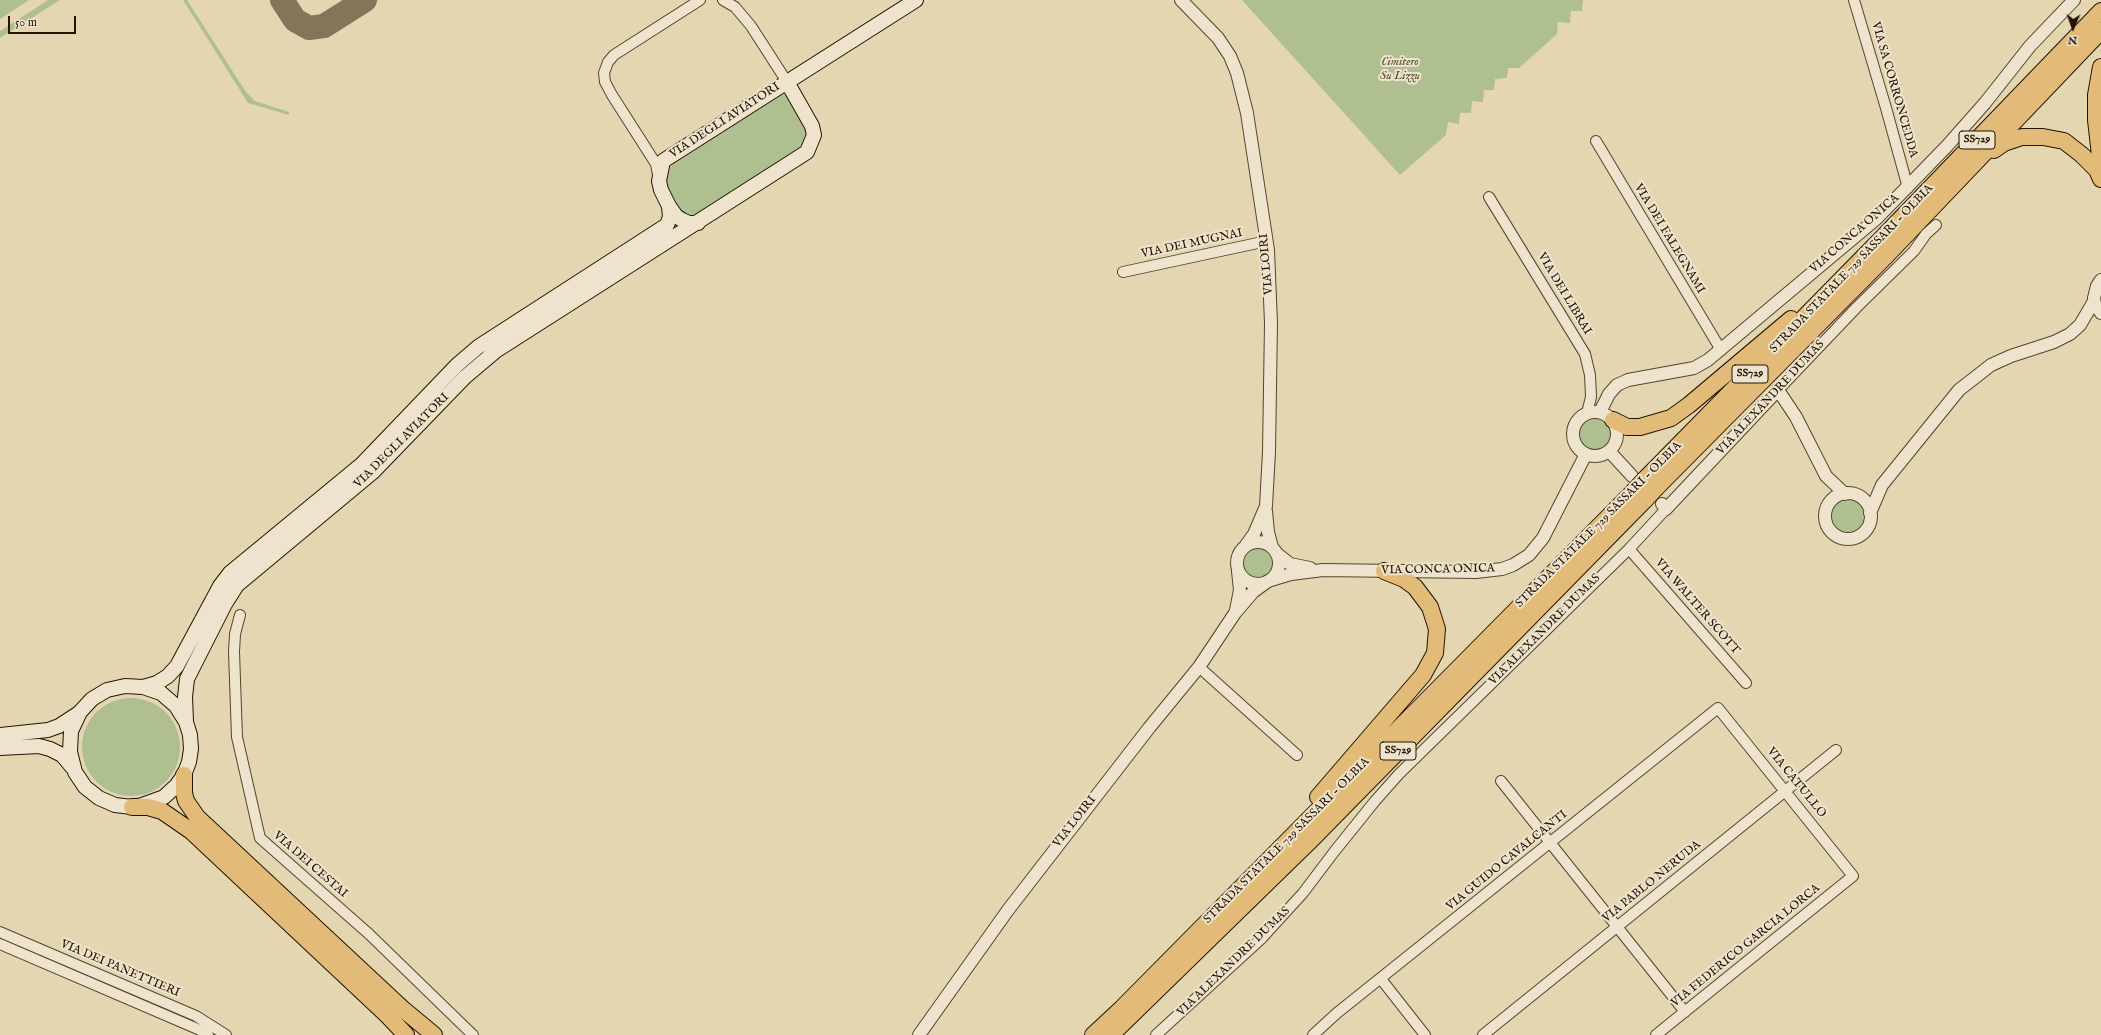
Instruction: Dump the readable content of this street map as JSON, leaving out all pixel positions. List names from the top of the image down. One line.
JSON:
{"streets":{"highway":["SS729","STRADA STATALE 729 SASSARI - OLBIA"],"main road":["VIA DEGLI AVIATORI"],"street":["VIA SA CORRONCEDDA","VIA CONCA ONICA","VIA DEI FALEGNAMI","VIA DEI MUGNAI","VIA LOIRI","VIA DEI LIBRAI","VIA ALEXANDRE DUMAS","VIA WALTER SCOTT","VIA CATULLO","VIA GUIDO CAVALCANTI","VIA DEI CESTAI","VIA PABLO NERUDA","VIA FEDERICO GARCIA LORCA","VIA DEI PANETTIERI"]},"crossings":[["VIA SA CORRONCEDDA","VIA CONCA ONICA"],["VIA CONCA ONICA","VIA DEI FALEGNAMI"],["VIA CONCA ONICA","VIA LOIRI"],["VIA CONCA ONICA","VIA DEI LIBRAI"],["VIA DEI MUGNAI","VIA LOIRI"],["VIA ALEXANDRE DUMAS","VIA WALTER SCOTT"],["VIA CATULLO","VIA GUIDO CAVALCANTI"],["VIA CATULLO","VIA PABLO NERUDA"],["VIA CATULLO","VIA FEDERICO GARCIA LORCA"]],"parks":["Cimitero Su Lizzu"],"scale_bar":"50 m","north":"bottom"}
